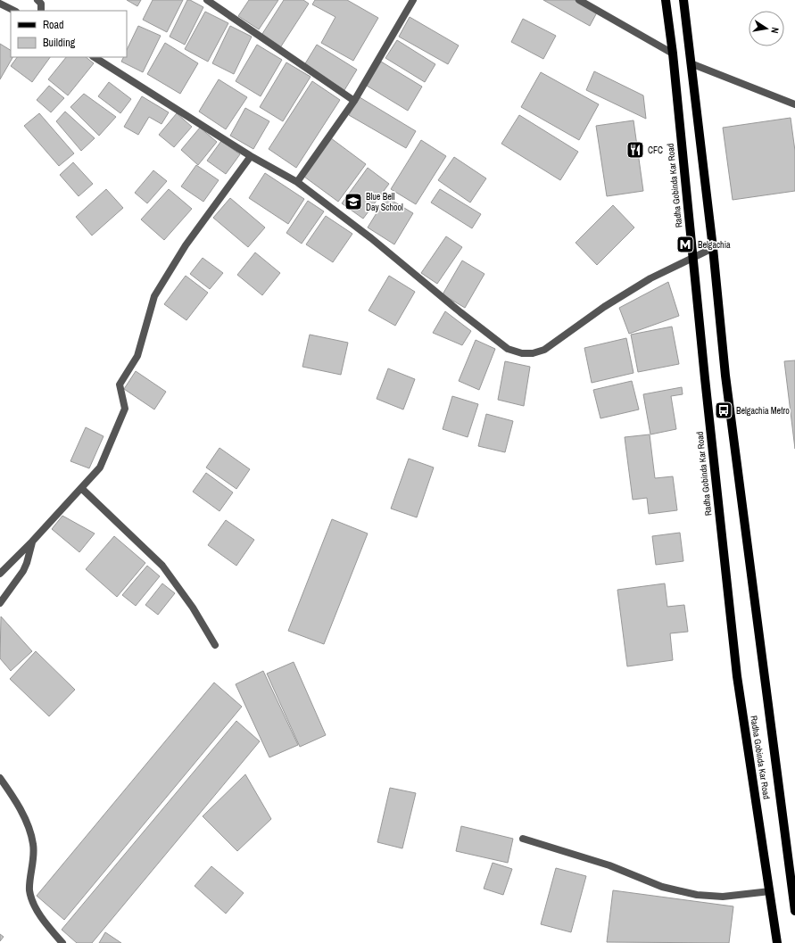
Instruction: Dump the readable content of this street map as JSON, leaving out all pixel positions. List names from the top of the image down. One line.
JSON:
{"streets":{"main road":["Radha Gobinda Kar Road"]},"places":{"restaurant":["CFC"],"school or university":["Blue Bell Day School"],"metro station":["Belgachia"],"bus stop":["Belgachia Metro"]},"legend":["Road","Building"],"north":"right"}
